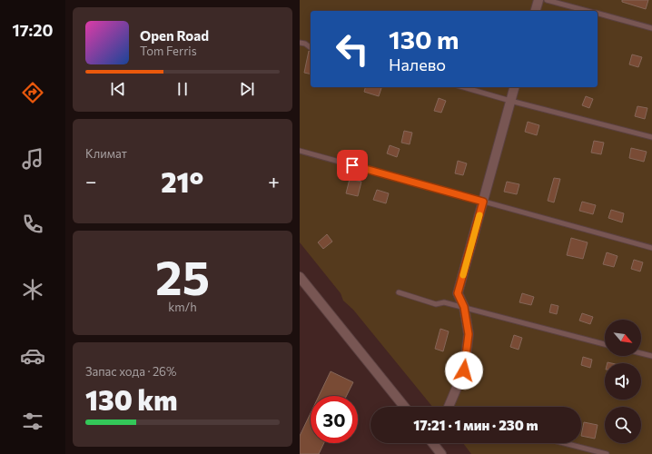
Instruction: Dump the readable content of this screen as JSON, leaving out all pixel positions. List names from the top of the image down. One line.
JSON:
{"north":"bottom right","page":{"tabs":"17:20","turn":["130 m","Налево"],"song":["Open Road","Tom Ferris"],"tile":["Климат",["25","km/h"],["Запас хода · 26%","130 km"]],"heat":["−","21°","+"],"limit":"30","trip":"17:21 · 1 мин · 230 m"}}
